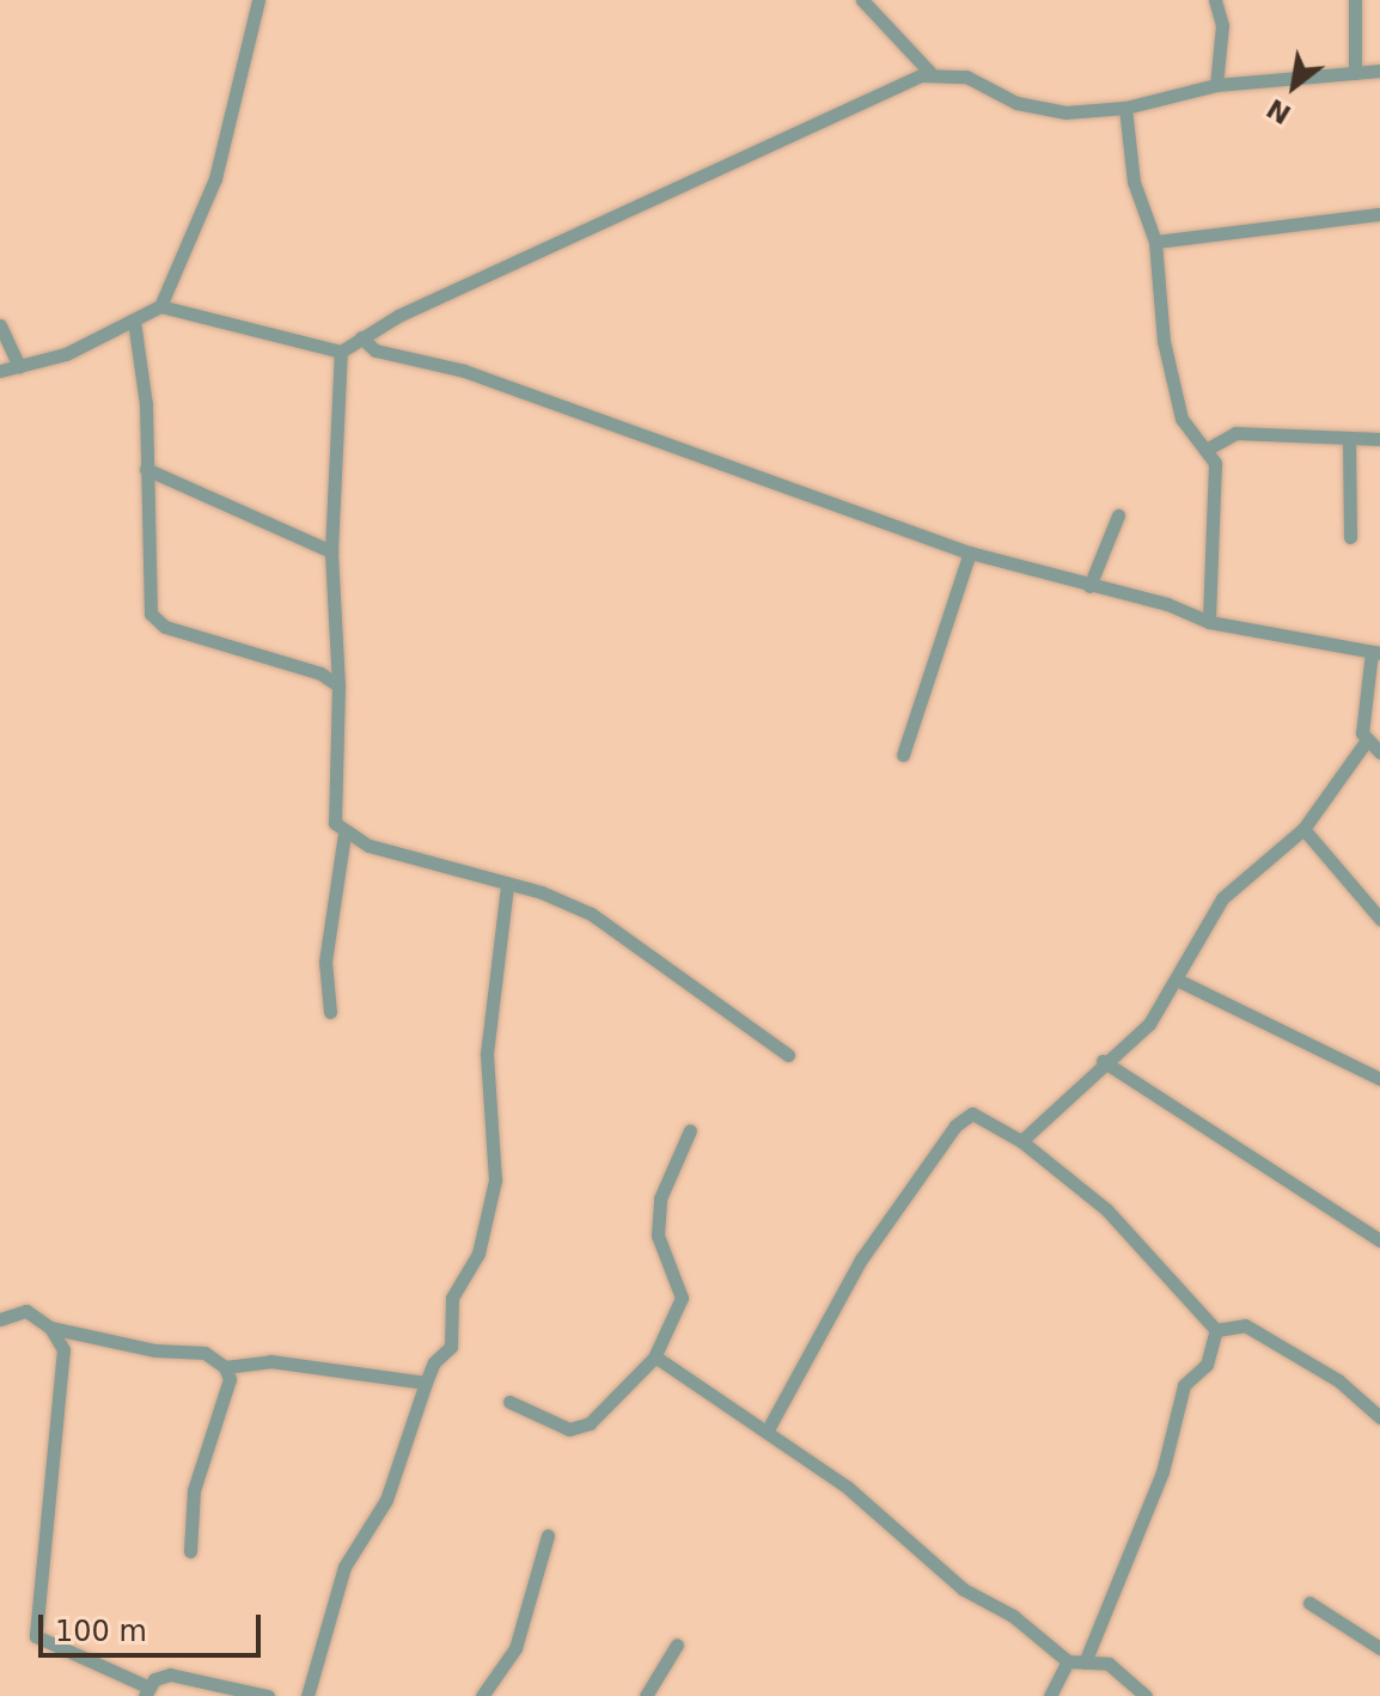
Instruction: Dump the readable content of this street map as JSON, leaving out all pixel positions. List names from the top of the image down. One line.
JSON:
{"scale_bar":"100 m","north":"bottom left"}
